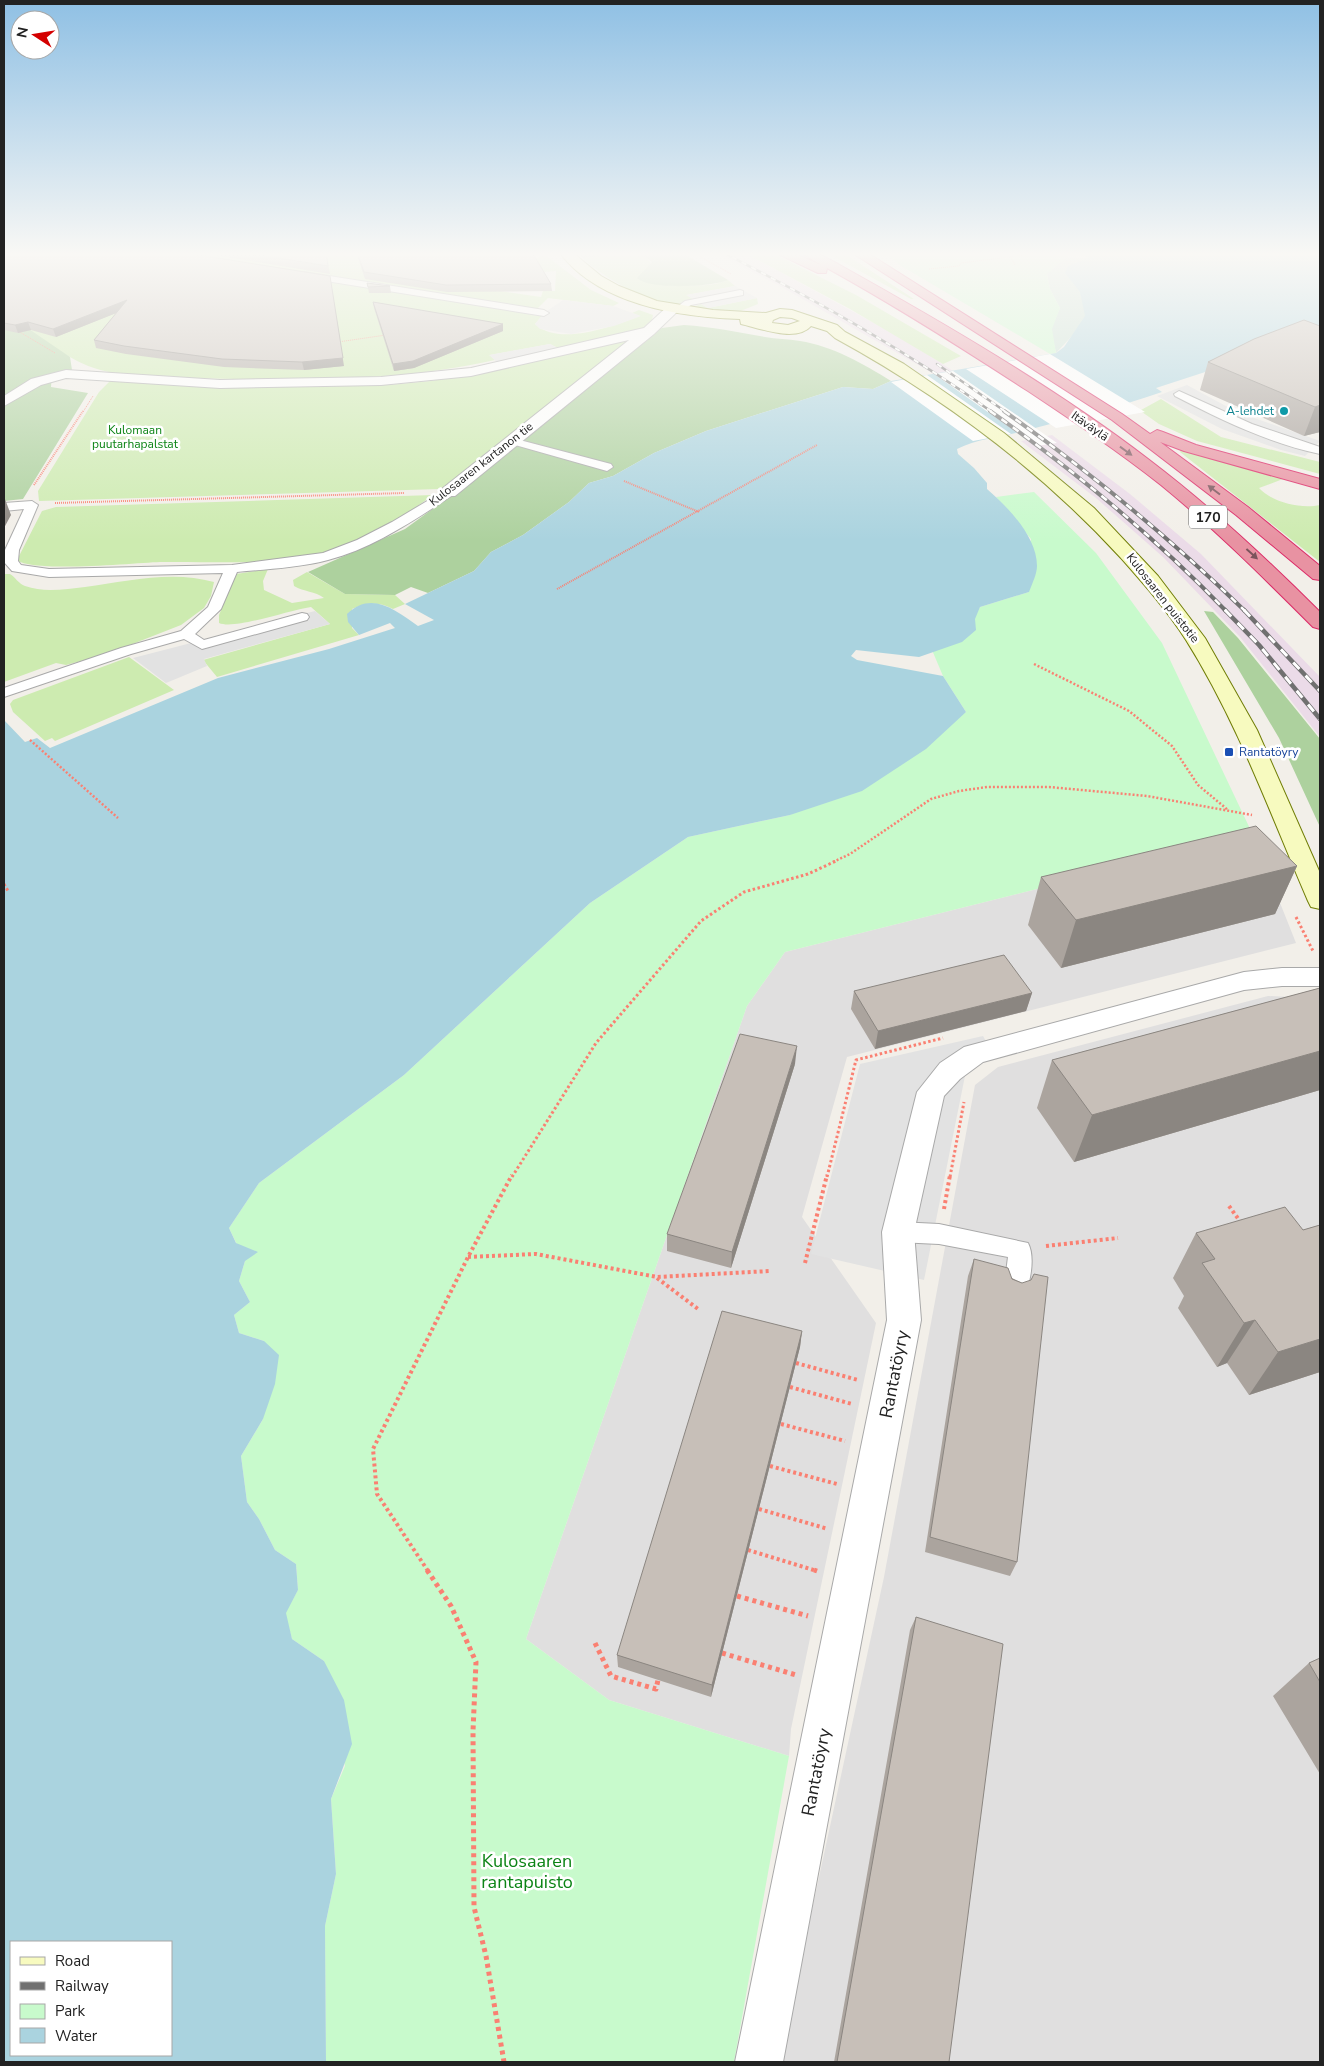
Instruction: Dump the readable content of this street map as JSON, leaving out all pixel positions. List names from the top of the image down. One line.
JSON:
{"streets":{"highway":["Itäväylä","170"],"main road":["Kulosaaren puistotie"],"street":["Kulosaaren kartanon tie","Rantatöyry"]},"parks":["Kulomaan puutarhapalstat","Kulosaaren rantapuisto"],"places":{"other":["A-lehdet"],"transit":["Rantatöyry"]},"legend":["Road","Railway","Park","Water"],"north":"left"}
